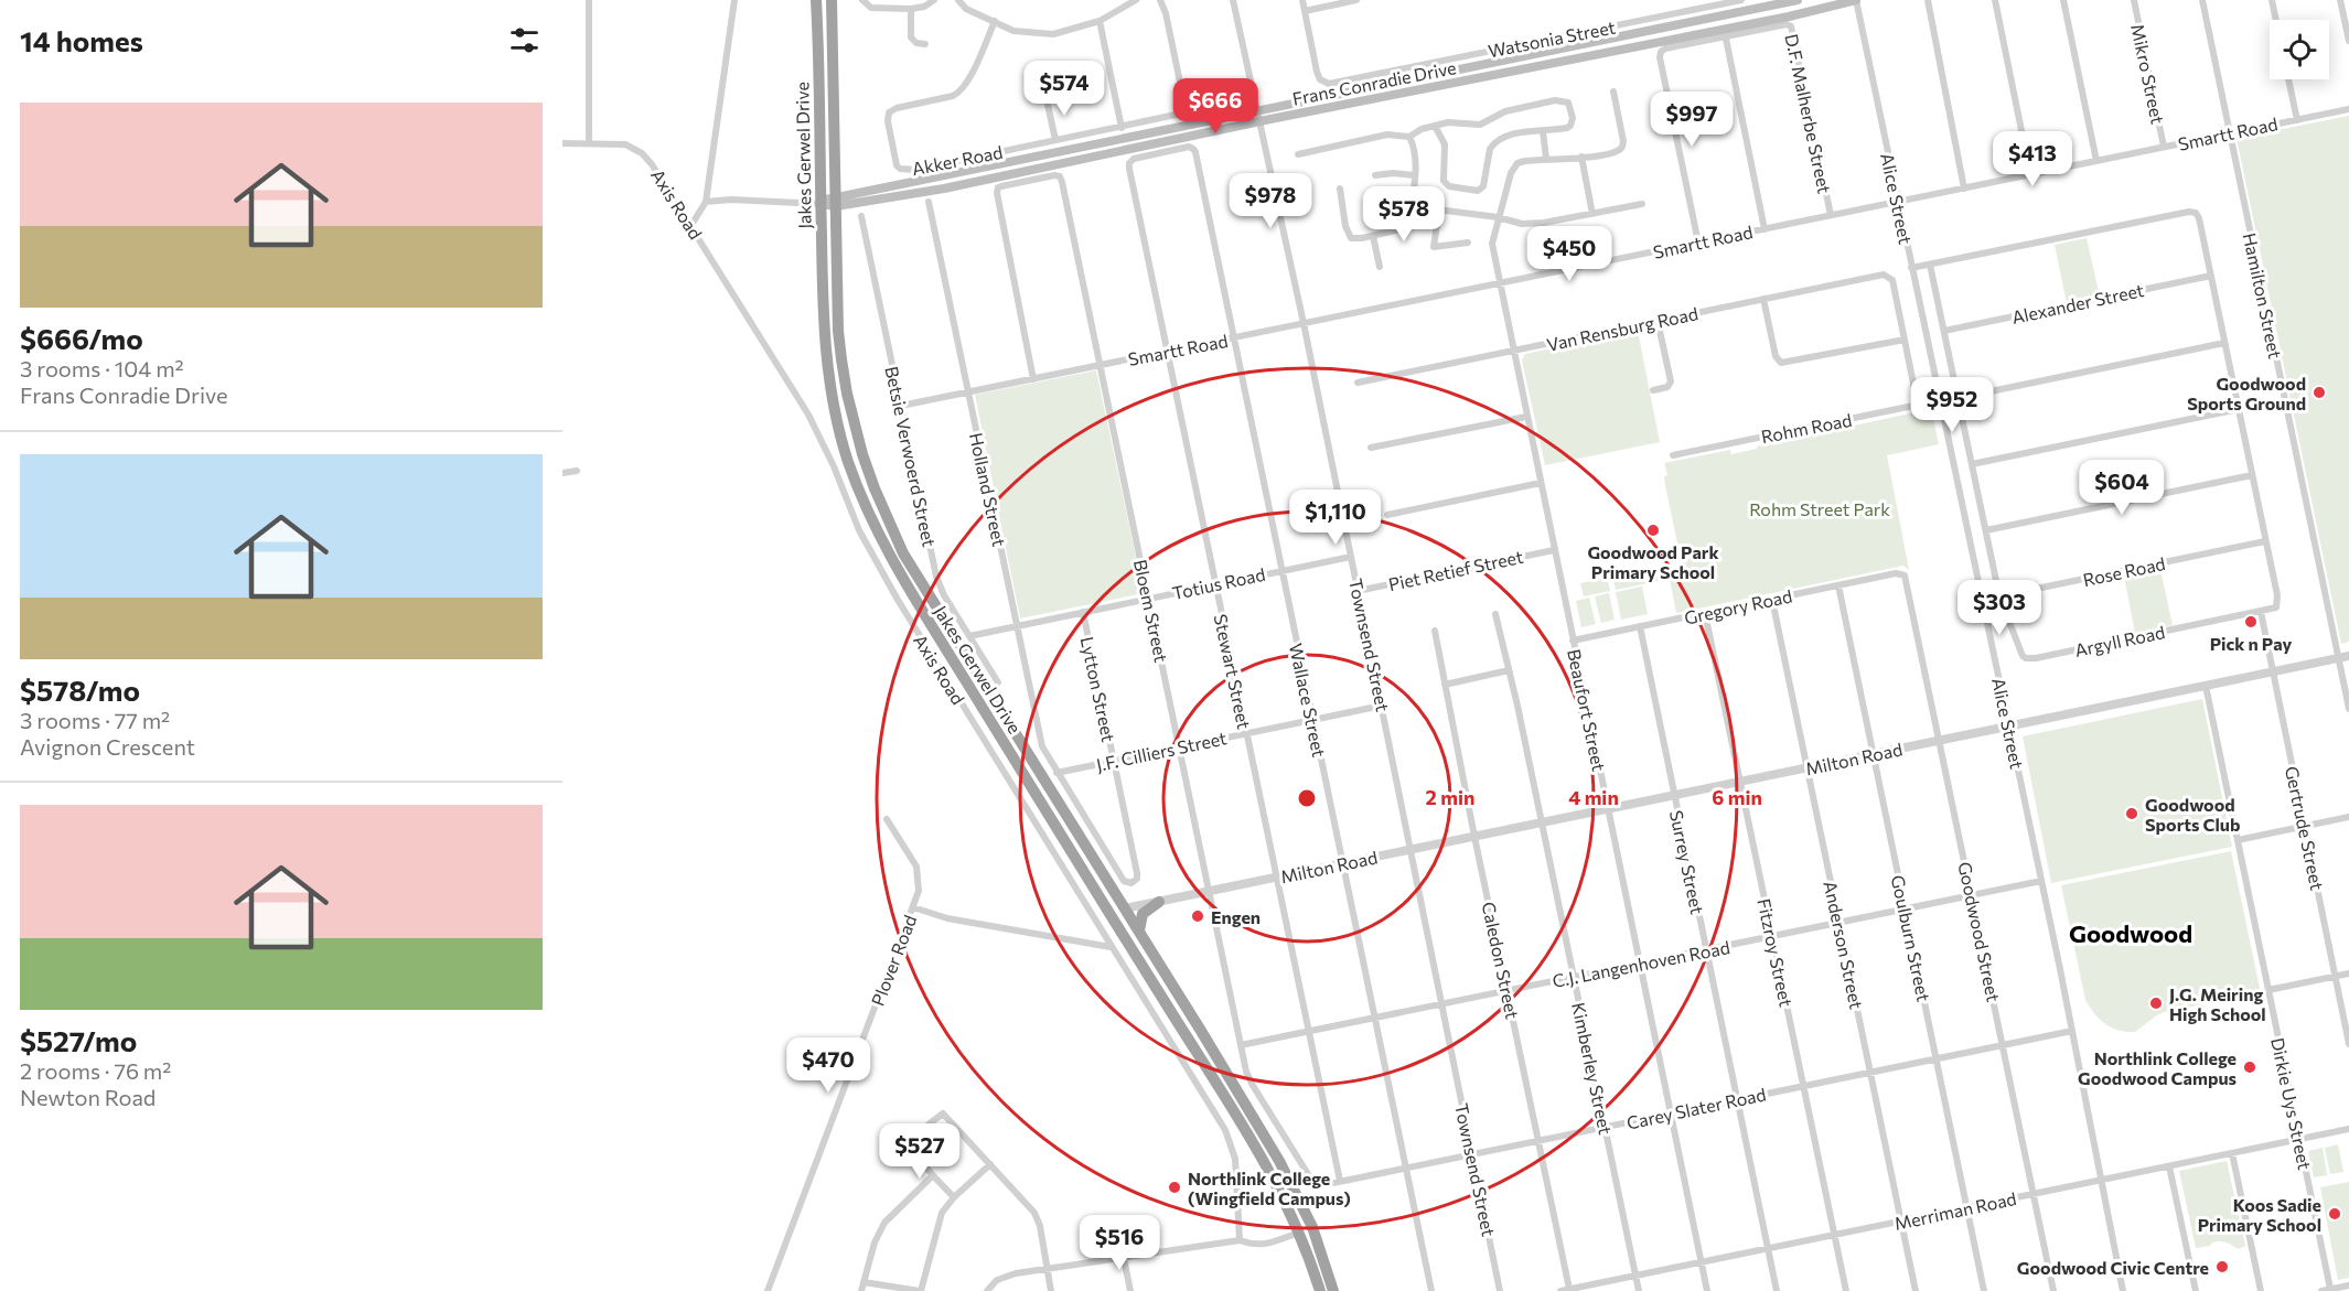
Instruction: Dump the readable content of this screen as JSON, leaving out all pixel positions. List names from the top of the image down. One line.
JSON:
{"streets":{"highway":["Jakes Gerwel Drive"],"main road":["Frans Conradie Drive"],"street":["Watsonia Street","Mikro Street","D.F. Malherbe Street","Smartt Road","Akker Road","Alice Street","Axis Road","Hamilton Street","Alexander Street","Van Rensburg Road","Rohm Road","Betsie Verwoerd Street","Holland Street","Piet Retief Street","Rose Road","Totius Road","Gregory Road","Bloem Street","Argyll Road","Townsend Street","Stewart Street","Lytton Street","Wallace Street","Beaufort Street","J.F. Cilliers Street","Milton Road","Gertrude Street","Surrey Street","Goodwood Street","Goulburn Street","Anderson Street","Fitzroy Street","Plover Road","Caledon Street","C.J. Langenhoven Road","Kimberley Street","Dirkie Uys Street","Carey Slater Road","Merriman Road"]},"crossings":[["Mikro Street","Smartt Road"],["Frans Conradie Drive","Jakes Gerwel Drive"],["Frans Conradie Drive","Alice Street"],["Frans Conradie Drive","Townsend Street"],["D.F. Malherbe Street","Smartt Road"],["Smartt Road","Alice Street"],["Smartt Road","Hamilton Street"],["Smartt Road","Betsie Verwoerd Street"],["Smartt Road","Holland Street"],["Smartt Road","Bloem Street"],["Smartt Road","Townsend Street"],["Smartt Road","Stewart Street"],["Smartt Road","Wallace Street"],["Smartt Road","Beaufort Street"],["Jakes Gerwel Drive","Milton Road"],["Alice Street","Alexander Street"],["Alice Street","Rohm Road"],["Alice Street","Rose Road"],["Alice Street","Argyll Road"],["Alice Street","Milton Road"],["Alice Street","C.J. Langenhoven Road"],["Alice Street","Carey Slater Road"],["Alice Street","Merriman Road"],["Hamilton Street","Milton Road"],["Van Rensburg Road","Beaufort Street"],["Betsie Verwoerd Street","Totius Road"],["Holland Street","Totius Road"],["Holland Street","Lytton Street"],["Holland Street","J.F. Cilliers Street"],["Piet Retief Street","Townsend Street"],["Piet Retief Street","Beaufort Street"],["Rose Road","Argyll Road"],["Totius Road","Bloem Street"],["Totius Road","Townsend Street"],["Totius Road","Stewart Street"],["Totius Road","Lytton Street"],["Totius Road","Wallace Street"],["Gregory Road","Beaufort Street"],["Gregory Road","Surrey Street"],["Gregory Road","Goodwood Street"],["Gregory Road","Goulburn Street"],["Gregory Road","Anderson Street"],["Gregory Road","Fitzroy Street"],["Bloem Street","J.F. Cilliers Street"],["Bloem Street","Milton Road"],["Bloem Street","C.J. Langenhoven Road"],["Bloem Street","Carey Slater Road"],["Argyll Road","Gertrude Street"],["Townsend Street","J.F. Cilliers Street"],["Townsend Street","Milton Road"],["Townsend Street","C.J. Langenhoven Road"],["Townsend Street","Carey Slater Road"],["Stewart Street","Wallace Street"],["Stewart Street","J.F. Cilliers Street"],["Stewart Street","Milton Road"],["Stewart Street","C.J. Langenhoven Road"],["Stewart Street","Carey Slater Road"],["Lytton Street","J.F. Cilliers Street"],["Wallace Street","J.F. Cilliers Street"],["Wallace Street","Milton Road"],["Wallace Street","C.J. Langenhoven Road"],["Wallace Street","Carey Slater Road"],["Beaufort Street","Milton Road"],["Beaufort Street","C.J. Langenhoven Road"],["Beaufort Street","Carey Slater Road"],["Beaufort Street","Merriman Road"],["Milton Road","Gertrude Street"],["Milton Road","Surrey Street"],["Milton Road","Goodwood Street"],["Milton Road","Goulburn Street"],["Milton Road","Anderson Street"],["Milton Road","Fitzroy Street"],["Milton Road","Caledon Street"],["Milton Road","Kimberley Street"],["Milton Road","Dirkie Uys Street"],["Surrey Street","C.J. Langenhoven Road"],["Surrey Street","Carey Slater Road"],["Surrey Street","Merriman Road"],["Goodwood Street","C.J. Langenhoven Road"],["Goodwood Street","Carey Slater Road"],["Goodwood Street","Merriman Road"],["Goulburn Street","C.J. Langenhoven Road"],["Goulburn Street","Carey Slater Road"],["Goulburn Street","Merriman Road"],["Anderson Street","C.J. Langenhoven Road"],["Anderson Street","Carey Slater Road"],["Anderson Street","Merriman Road"],["Fitzroy Street","C.J. Langenhoven Road"],["Fitzroy Street","Carey Slater Road"],["Fitzroy Street","Merriman Road"],["Caledon Street","C.J. Langenhoven Road"],["Caledon Street","Carey Slater Road"],["Caledon Street","Merriman Road"],["C.J. Langenhoven Road","Kimberley Street"],["Kimberley Street","Carey Slater Road"],["Kimberley Street","Merriman Road"],["Dirkie Uys Street","Merriman Road"]],"districts":["Goodwood"],"parks":["Rohm Street Park"],"places":["Goodwood Sports Ground","Goodwood Park Primary School","Pick n Pay","Goodwood Sports Club","Engen","J.G. Meiring High School","Northlink College Goodwood Campus","Northlink College (Wingfield Campus)","Koos Sadie Primary School","Goodwood Civic Centre"],"page":{"heading":"14 homes","price":["$574","$666","$997","$413","$978","$578","$450","$952","$604","$1,110","$303","$470","$527","$516"],"list":[{"name":"$666/mo","note":"3 rooms · 104 m² · Frans Conradie Drive"},{"name":"$578/mo","note":"3 rooms · 77 m² · Avignon Crescent"},{"name":"$527/mo","note":"2 rooms · 76 m² · Newton Road"}]},"rings":["2 min","4 min","6 min"]}
